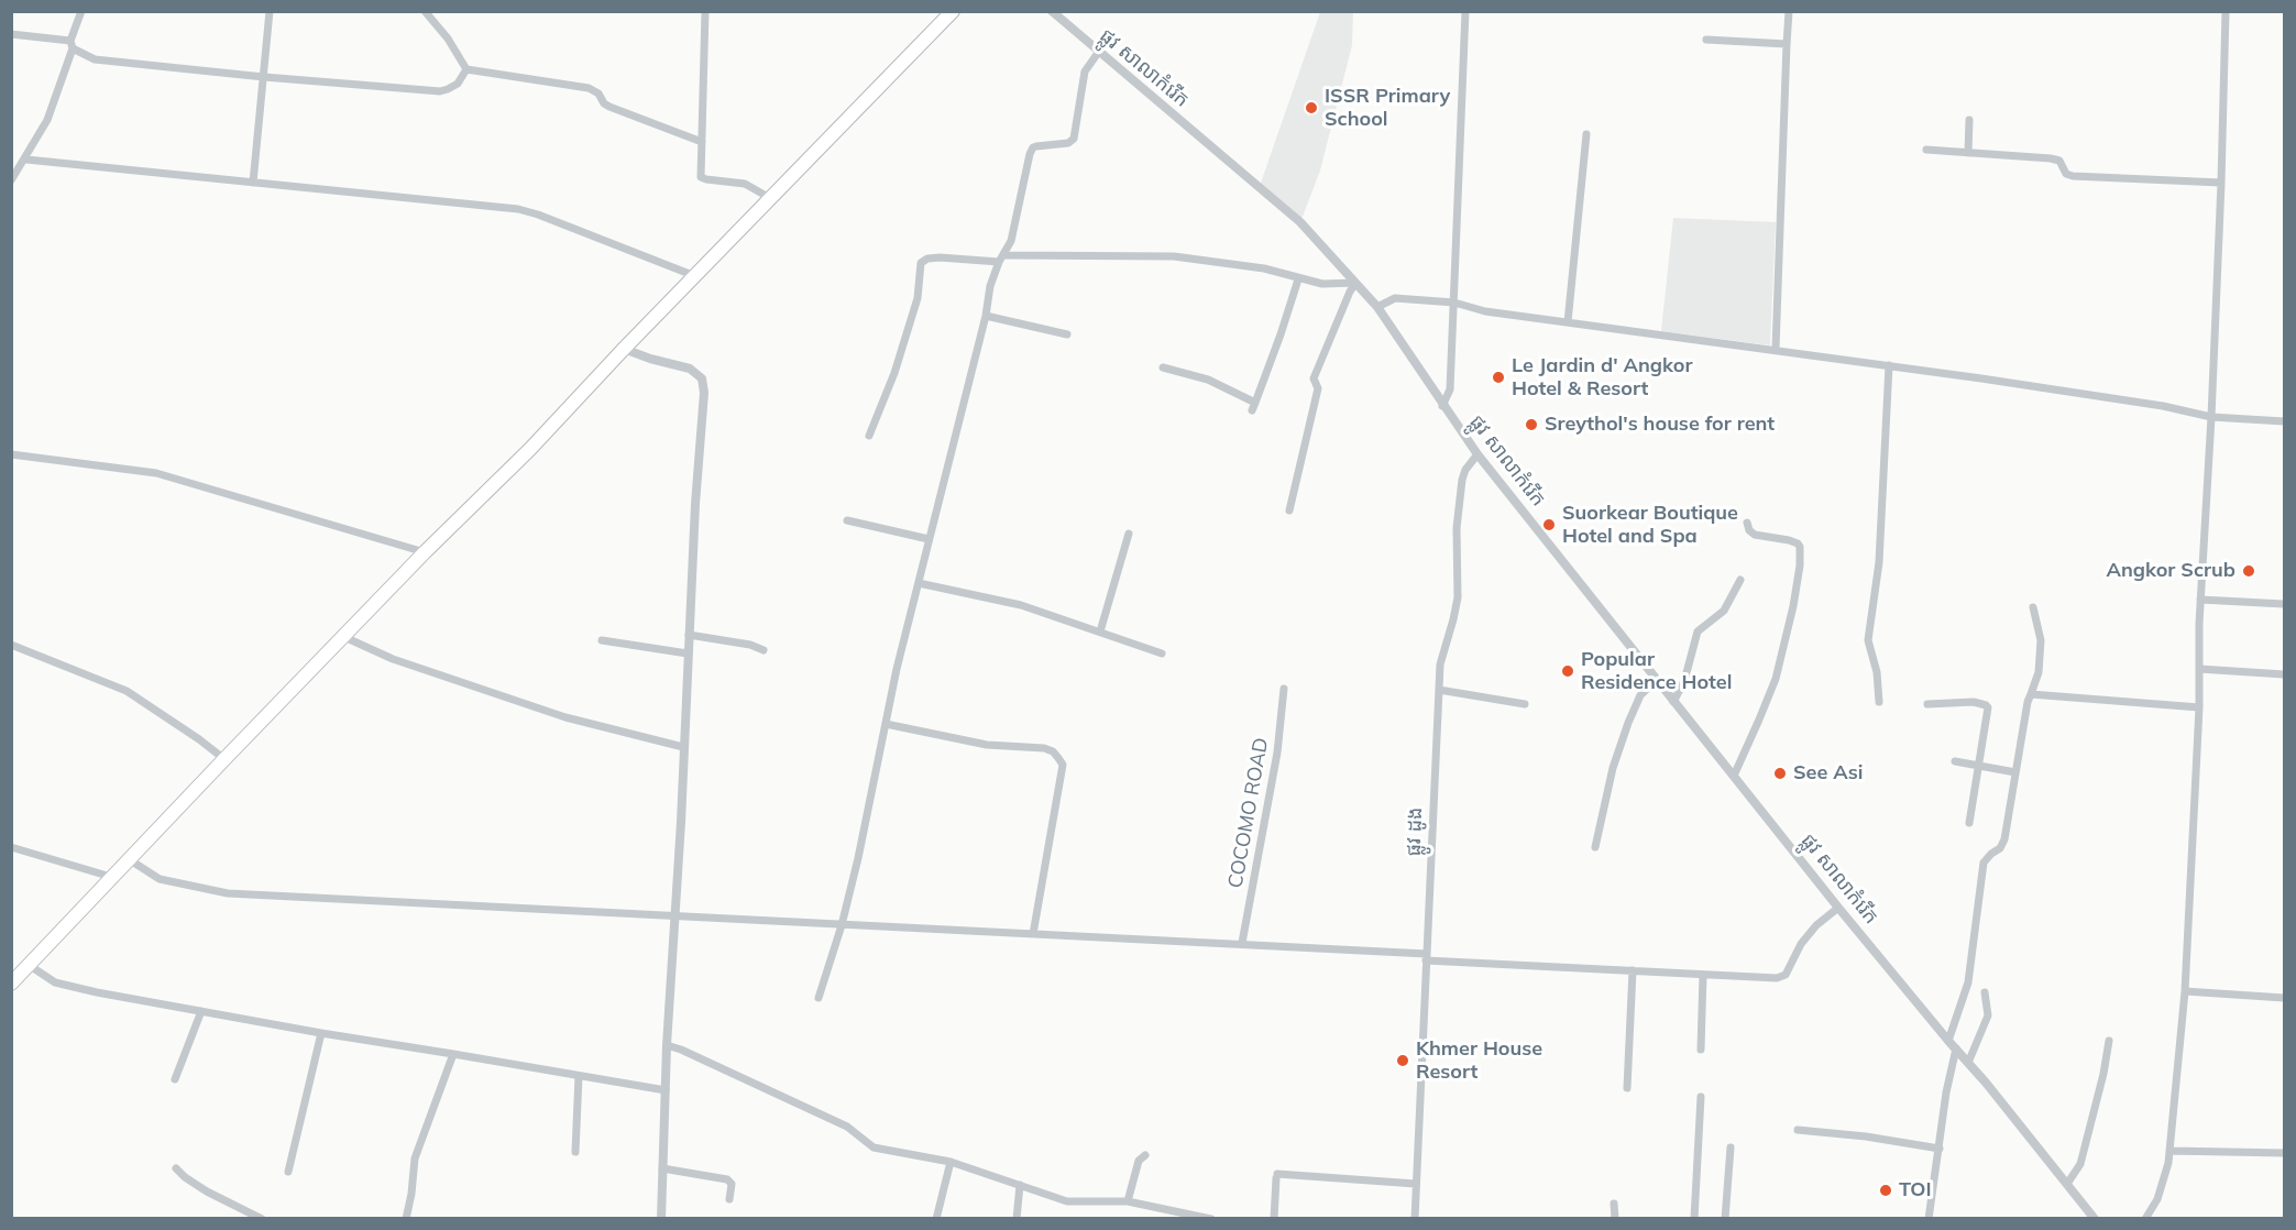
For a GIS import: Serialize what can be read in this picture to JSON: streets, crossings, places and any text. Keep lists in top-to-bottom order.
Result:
{
  "streets": {
    "street": ["ផ្លូវ សាលាកំរើក", "COCOMO ROAD", "ផ្លូវ ដូង"]
  },
  "crossings": [
    ["ផ្លូវ សាលាកំរើក", "ផ្លូវ ដូង"]
  ],
  "places": [
    "ISSR Primary School",
    "Le Jardin d' Angkor Hotel & Resort",
    "Sreythol's house for rent",
    "Suorkear Boutique Hotel and Spa",
    "Angkor Scrub",
    "Popular Residence Hotel",
    "See Asi",
    "Khmer House Resort",
    "TOI"
  ]
}
